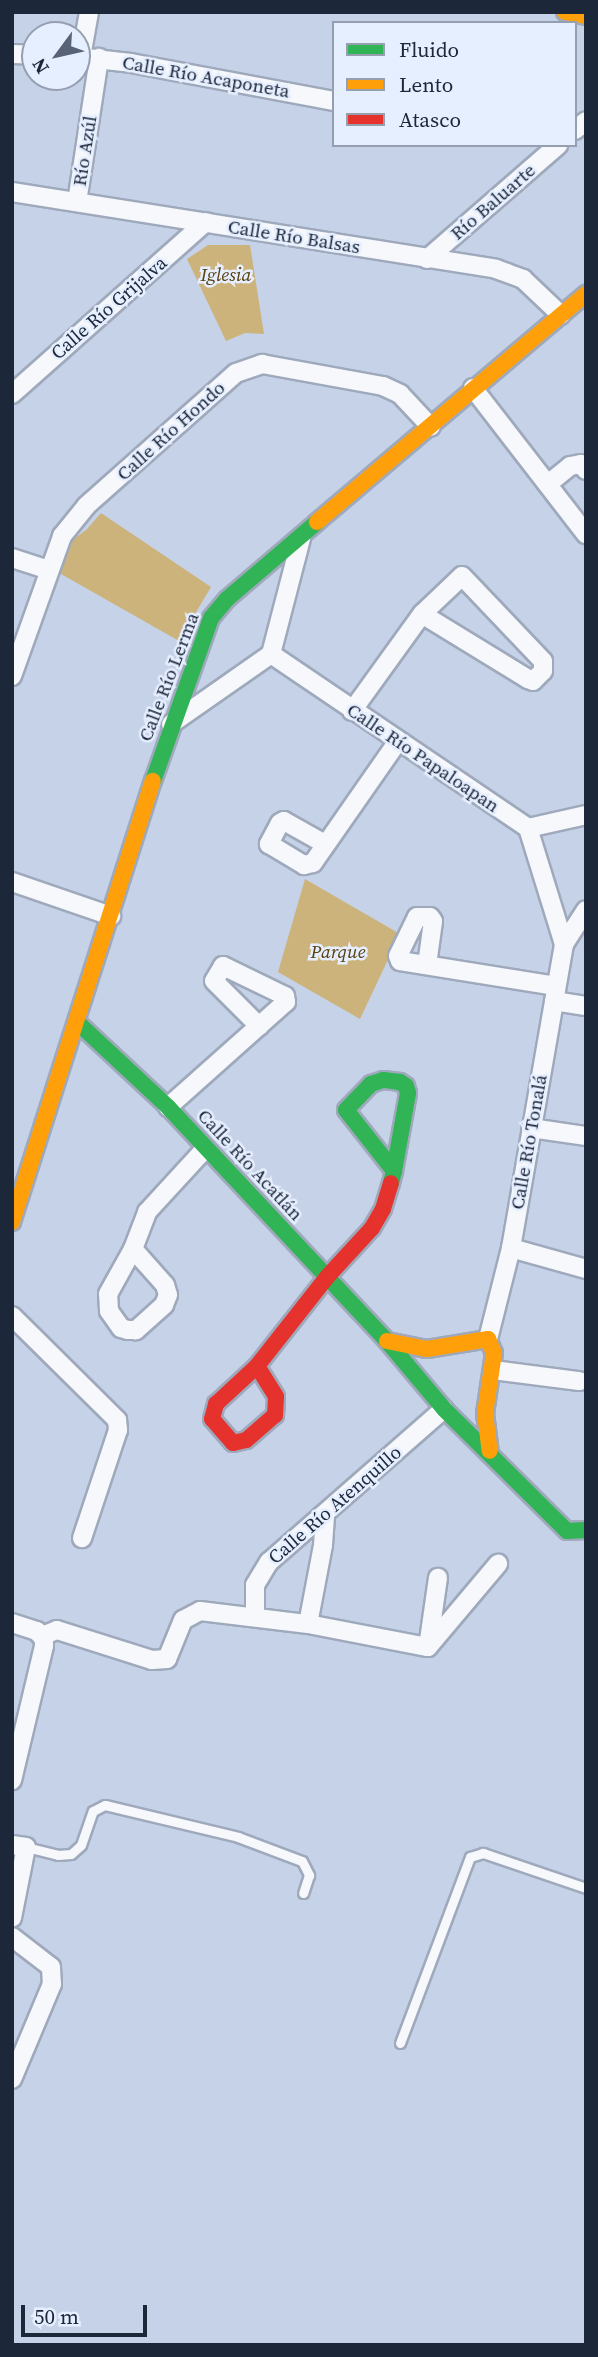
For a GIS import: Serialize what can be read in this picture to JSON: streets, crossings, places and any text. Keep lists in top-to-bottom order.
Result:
{
  "streets": {
    "street": [
      "Calle Río Acaponeta",
      "Río Azúl",
      "Río Baluarte",
      "Calle Río Balsas",
      "Calle Río Grijalva",
      "Calle Río Hondo",
      "Calle Río Lerma",
      "Calle Río Papaloapan",
      "Calle Río Tonalá",
      "Calle Río Acatlán",
      "Calle Río Atenquillo"
    ]
  },
  "crossings": [
    ["Calle Río Acaponeta", "Río Azúl"],
    ["Río Azúl", "Calle Río Balsas"],
    ["Río Baluarte", "Calle Río Balsas"],
    ["Calle Río Balsas", "Calle Río Grijalva"],
    ["Calle Río Balsas", "Calle Río Lerma"],
    ["Calle Río Hondo", "Calle Río Lerma"],
    ["Calle Río Lerma", "Calle Río Acatlán"],
    ["Calle Río Papaloapan", "Calle Río Tonalá"],
    ["Calle Río Acatlán", "Calle Río Atenquillo"]
  ],
  "parks": ["Iglesia", "Parque"],
  "legend": ["Fluido", "Lento", "Atasco"],
  "scale_bar": "50 m",
  "north": "bottom left"
}
